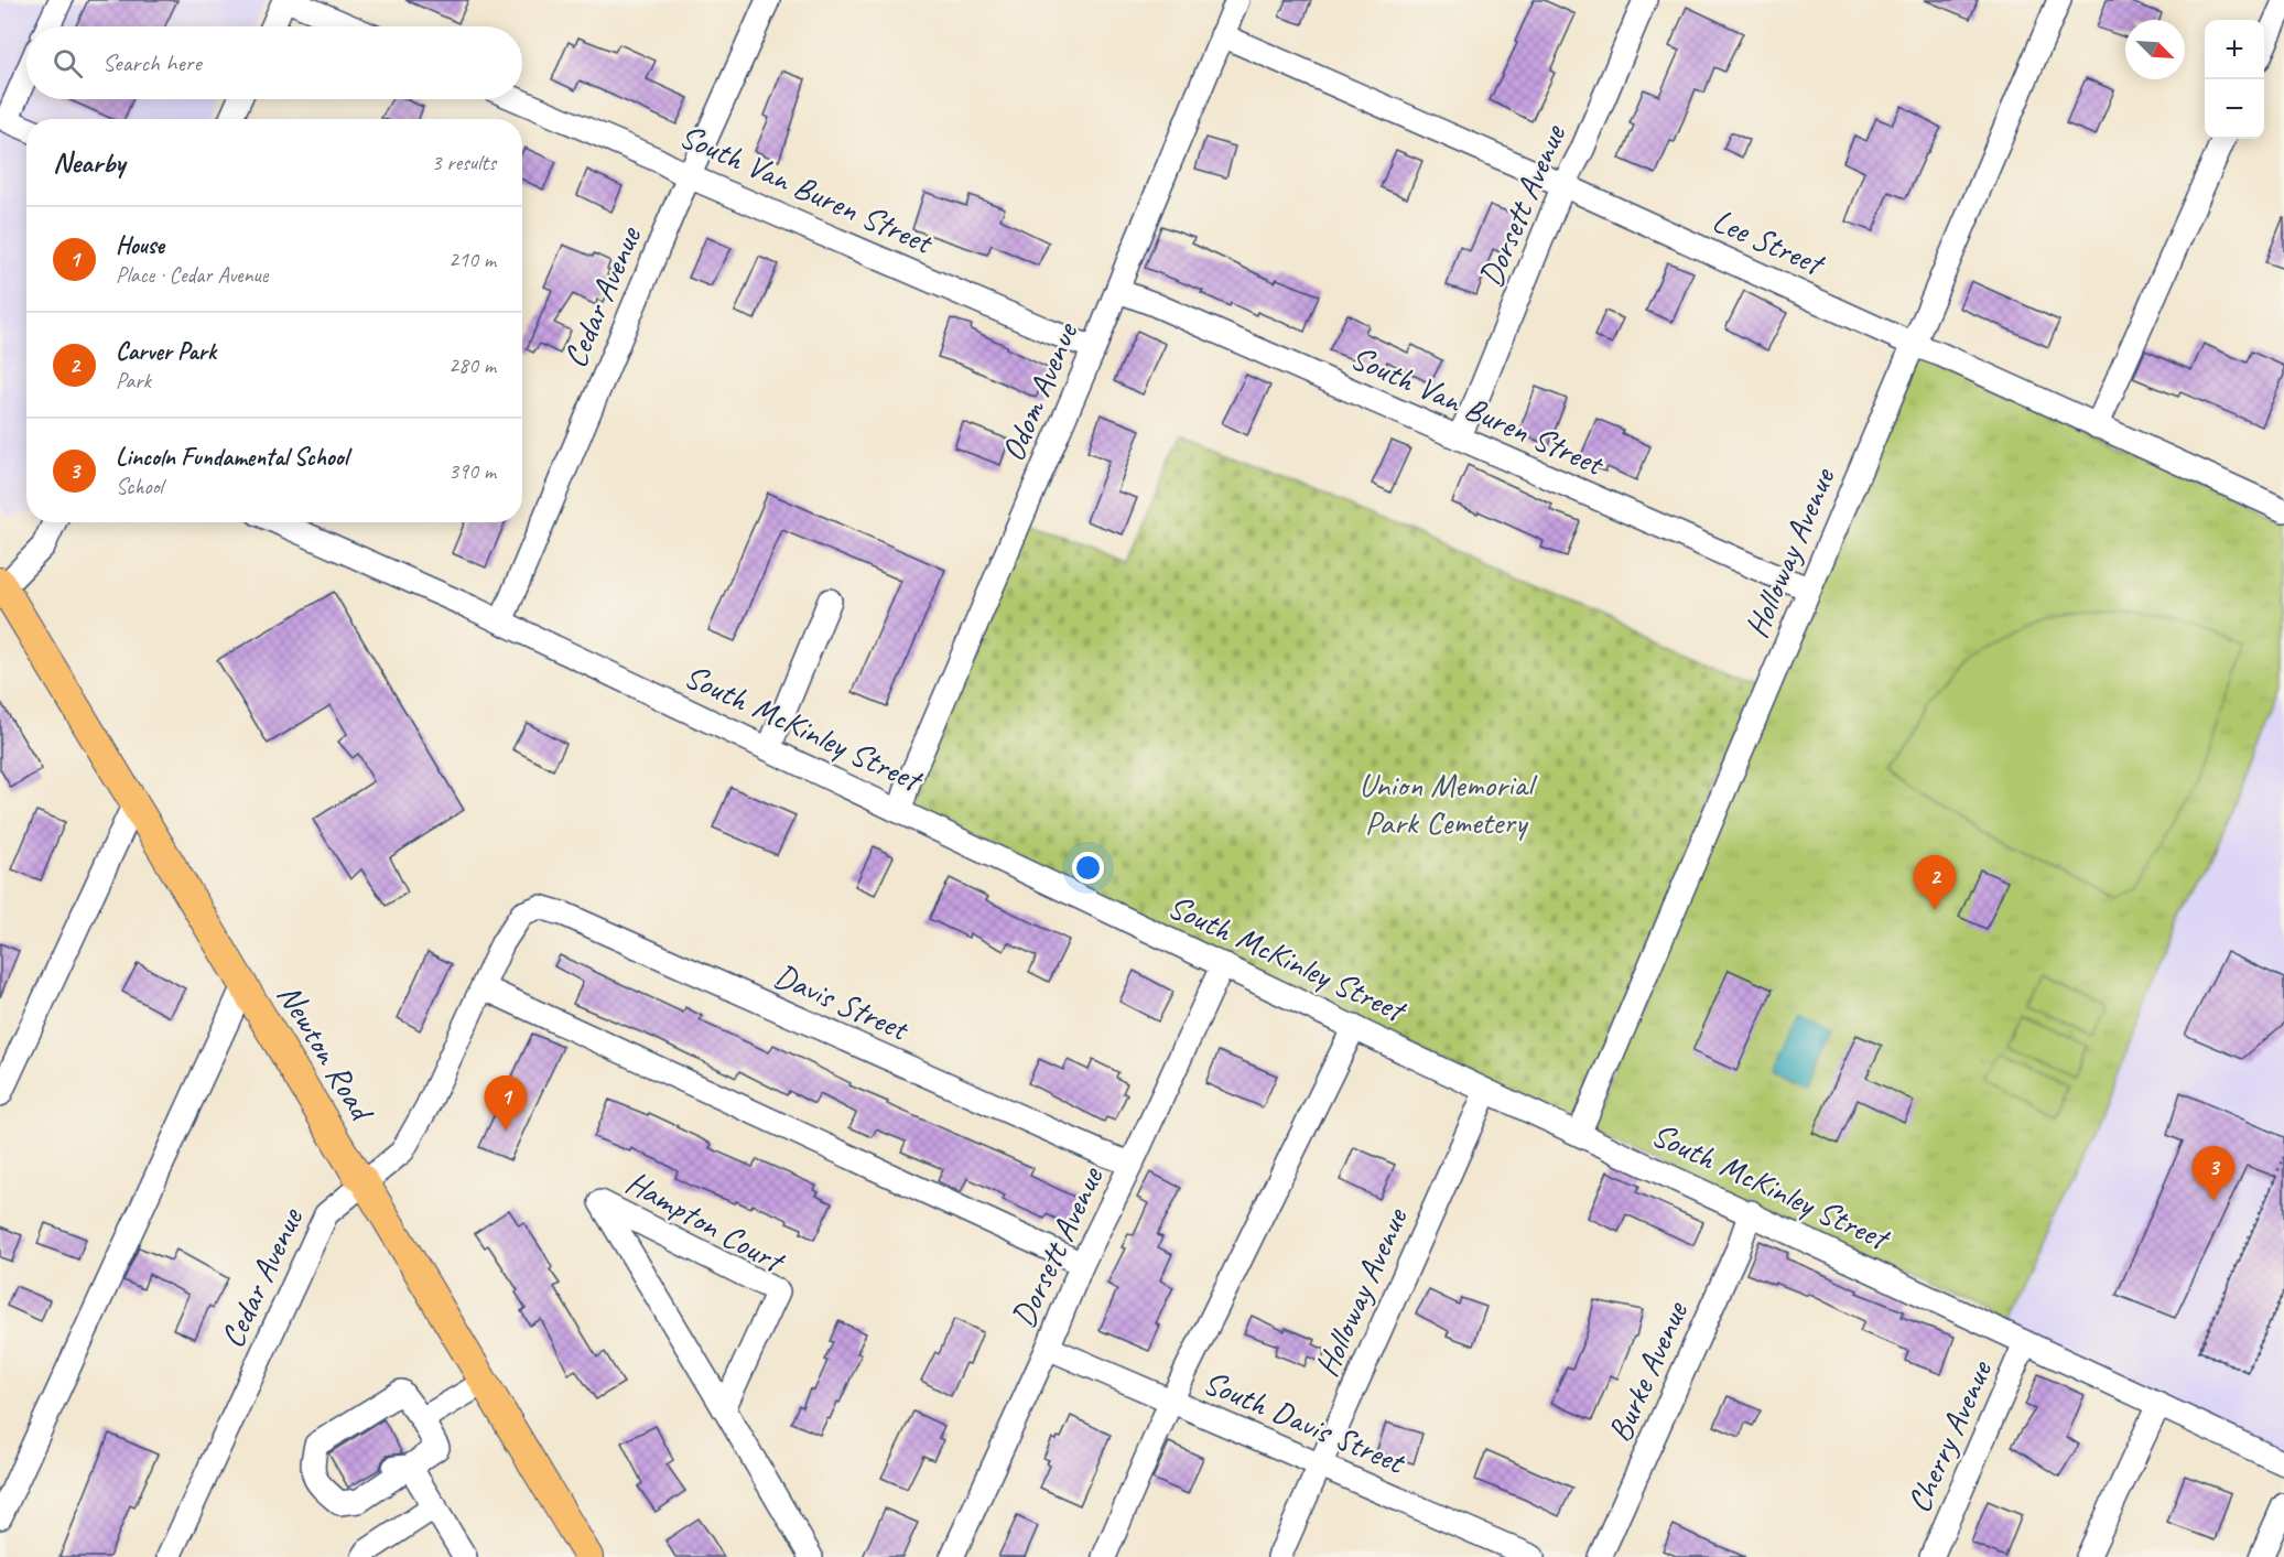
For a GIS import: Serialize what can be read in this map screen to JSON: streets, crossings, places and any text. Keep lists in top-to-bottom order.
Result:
{
  "streets": {
    "main road": ["Newton Road"],
    "street": [
      "South Van Buren Street",
      "Dorsett Avenue",
      "Lee Street",
      "Cedar Avenue",
      "Odom Avenue",
      "Holloway Avenue",
      "South McKinley Street",
      "Davis Street",
      "Hampton Court",
      "Burke Avenue",
      "South Davis Street",
      "Cherry Avenue"
    ]
  },
  "crossings": [
    ["South Van Buren Street", "Dorsett Avenue"],
    ["South Van Buren Street", "Cedar Avenue"],
    ["South Van Buren Street", "Odom Avenue"],
    ["South Van Buren Street", "Holloway Avenue"],
    ["Dorsett Avenue", "Lee Street"],
    ["Dorsett Avenue", "South McKinley Street"],
    ["Dorsett Avenue", "Davis Street"],
    ["Dorsett Avenue", "South Davis Street"],
    ["Lee Street", "Odom Avenue"],
    ["Lee Street", "Holloway Avenue"],
    ["Cedar Avenue", "South McKinley Street"],
    ["Cedar Avenue", "Davis Street"],
    ["Cedar Avenue", "Newton Road"],
    ["Odom Avenue", "South McKinley Street"],
    ["Holloway Avenue", "South McKinley Street"],
    ["Holloway Avenue", "South Davis Street"],
    ["South McKinley Street", "Burke Avenue"],
    ["South McKinley Street", "Cherry Avenue"]
  ],
  "parks": ["Union Memorial Park Cemetery"],
  "north": "bottom right",
  "page": {
    "map_buttons": ["+", "−"],
    "search": "Search here",
    "heading": ["Nearby", "3 results"],
    "list": [
      {
        "mark": "1",
        "name": "House",
        "note": "Place · Cedar Avenue",
        "value": "210 m"
      },
      {
        "mark": "2",
        "name": "Carver Park",
        "note": "Park",
        "value": "280 m"
      },
      {
        "mark": "3",
        "name": "Lincoln Fundamental School",
        "note": "School",
        "value": "390 m"
      }
    ],
    "pins": ["2", "1", "3"]
  }
}
